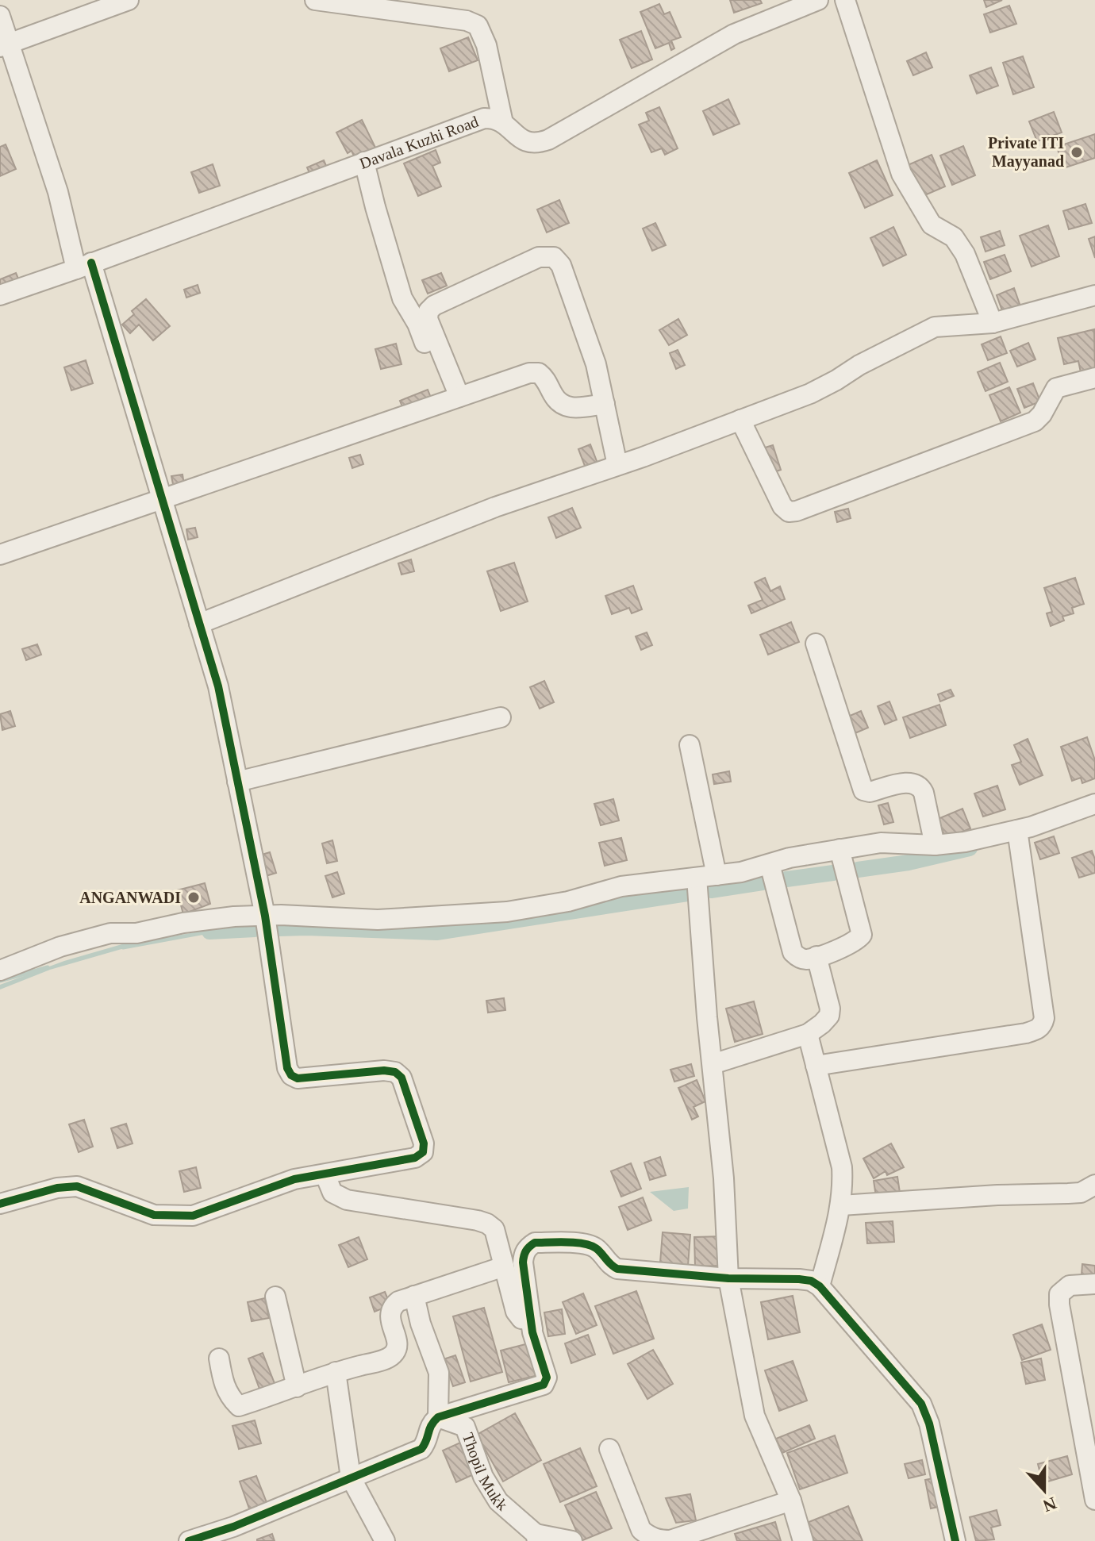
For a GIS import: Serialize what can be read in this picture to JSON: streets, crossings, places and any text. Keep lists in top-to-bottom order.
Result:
{
  "streets": {
    "street": ["Davala Kuzhi Road", "Thopil Mukk"]
  },
  "places": ["Private ITI Mayyanad", "ANGANWADI"],
  "north": "bottom"
}
